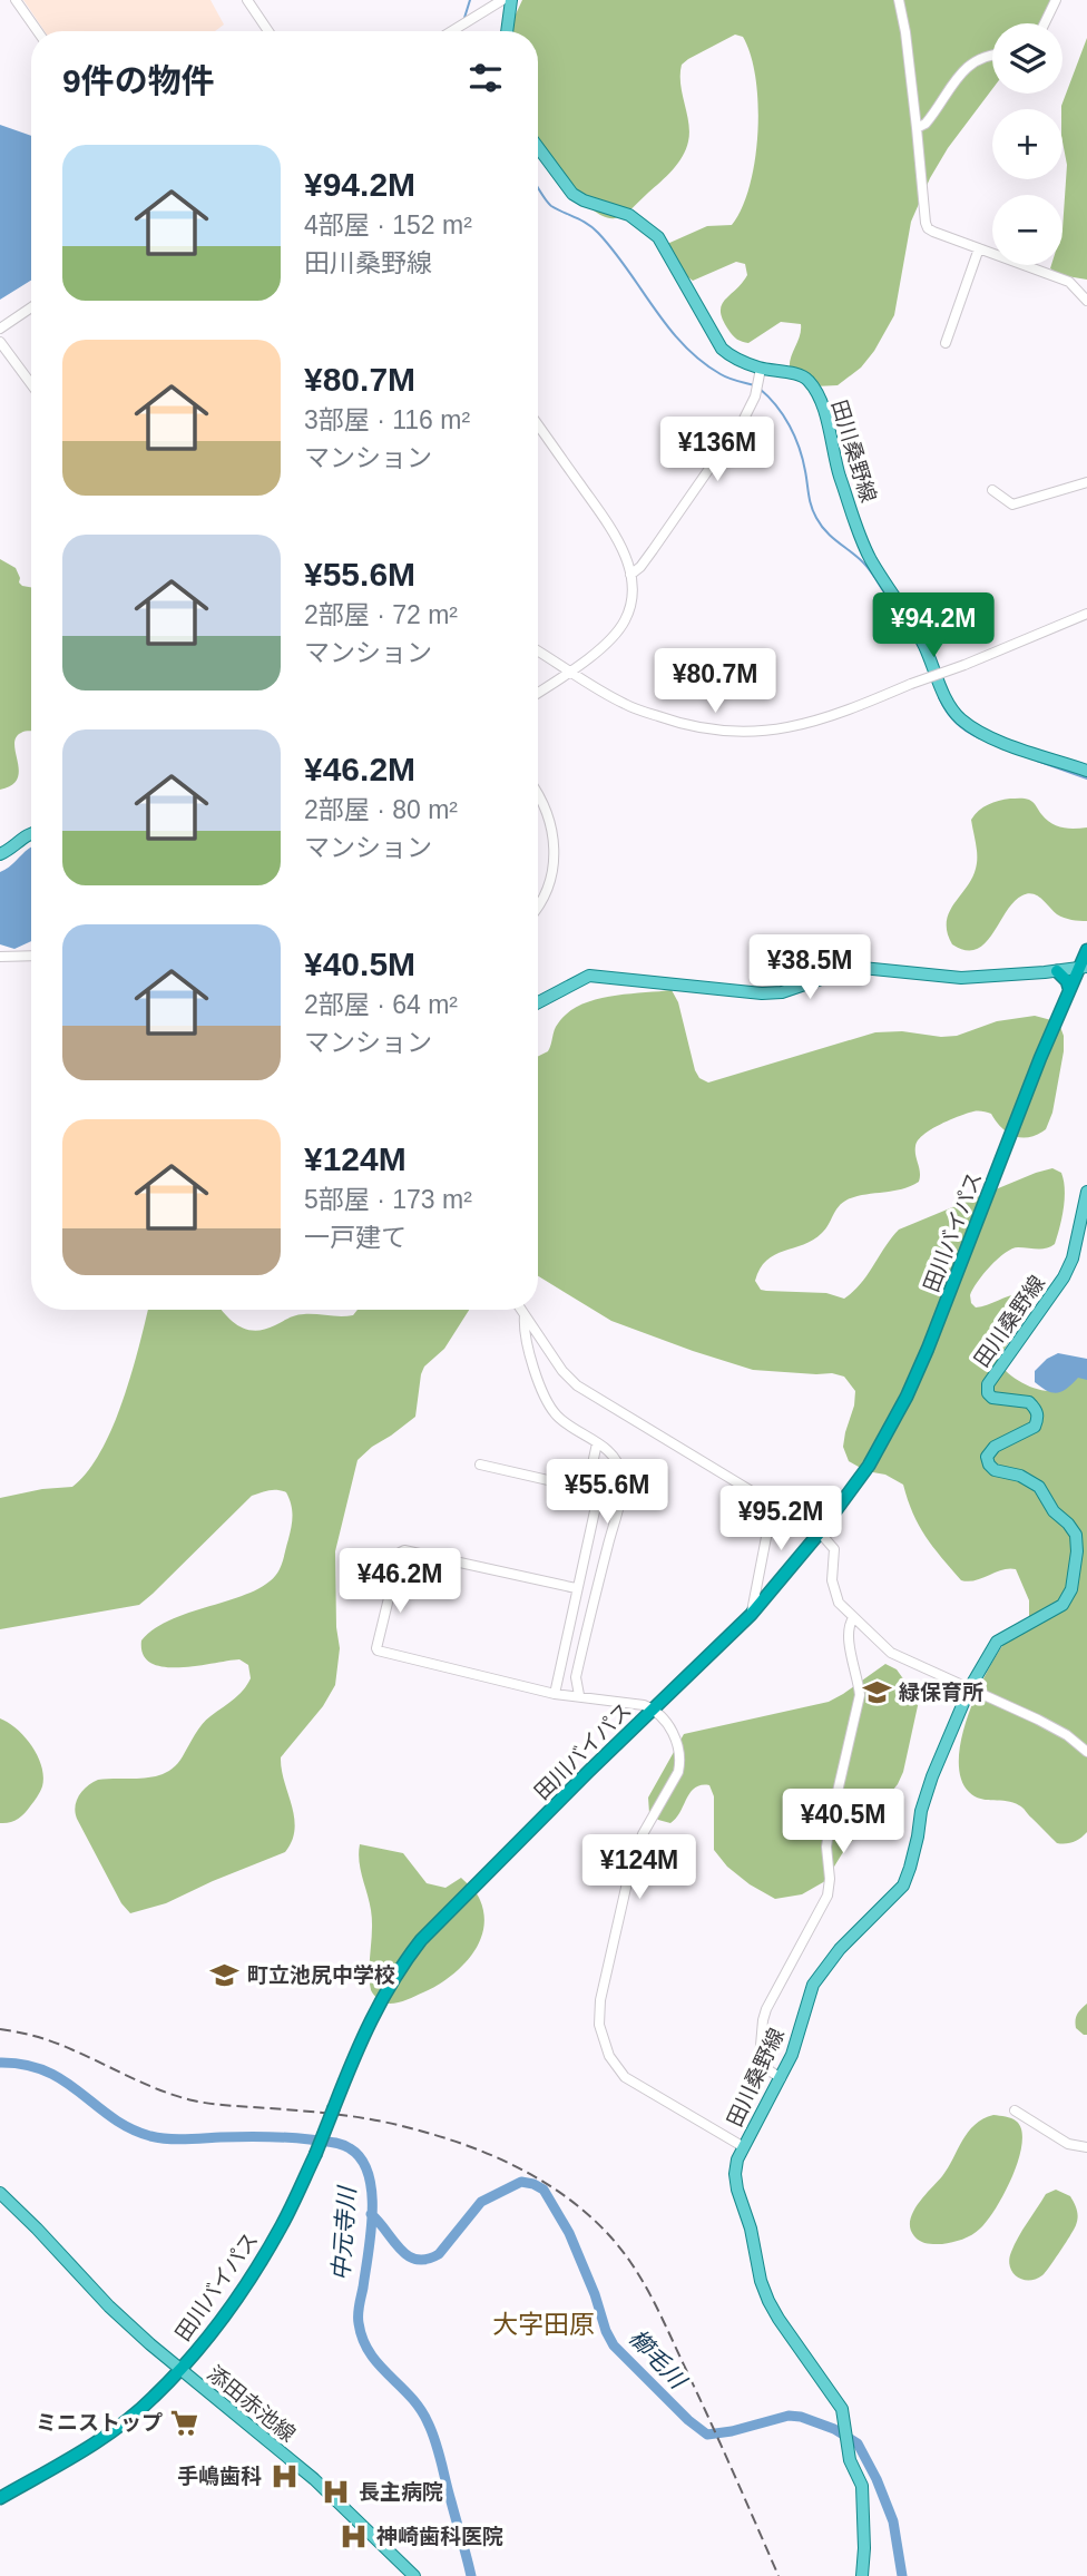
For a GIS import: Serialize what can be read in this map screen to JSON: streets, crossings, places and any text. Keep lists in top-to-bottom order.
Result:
{
  "streets": {
    "highway": ["田川バイパス"],
    "main road": ["田川桑野線", "添田赤池線"]
  },
  "crossings": [
    ["田川バイパス", "添田赤池線"]
  ],
  "districts": ["大字田原"],
  "water": ["中元寺川", "櫛毛川"],
  "places": {
    "school or university": ["緑保育所", "町立池尻中学校"],
    "supermarket": ["ミニストップ"],
    "hospital": ["手嶋歯科", "長主病院", "神崎歯科医院"]
  },
  "page": {
    "map_buttons": ["+", "−"],
    "heading": "9件の物件",
    "list": [
      {
        "name": "¥94.2M",
        "note": "4部屋 · 152 m² · 田川桑野線"
      },
      {
        "name": "¥80.7M",
        "note": "3部屋 · 116 m² · マンション"
      },
      {
        "name": "¥55.6M",
        "note": "2部屋 · 72 m² · マンション"
      },
      {
        "name": "¥46.2M",
        "note": "2部屋 · 80 m² · マンション"
      },
      {
        "name": "¥40.5M",
        "note": "2部屋 · 64 m² · マンション"
      },
      {
        "name": "¥124M",
        "note": "5部屋 · 173 m² · 一戸建て"
      }
    ],
    "price": [
      "¥136M",
      "¥94.2M",
      "¥80.7M",
      "¥38.5M",
      "¥55.6M",
      "¥95.2M",
      "¥46.2M",
      "¥40.5M",
      "¥124M"
    ]
  }
}
